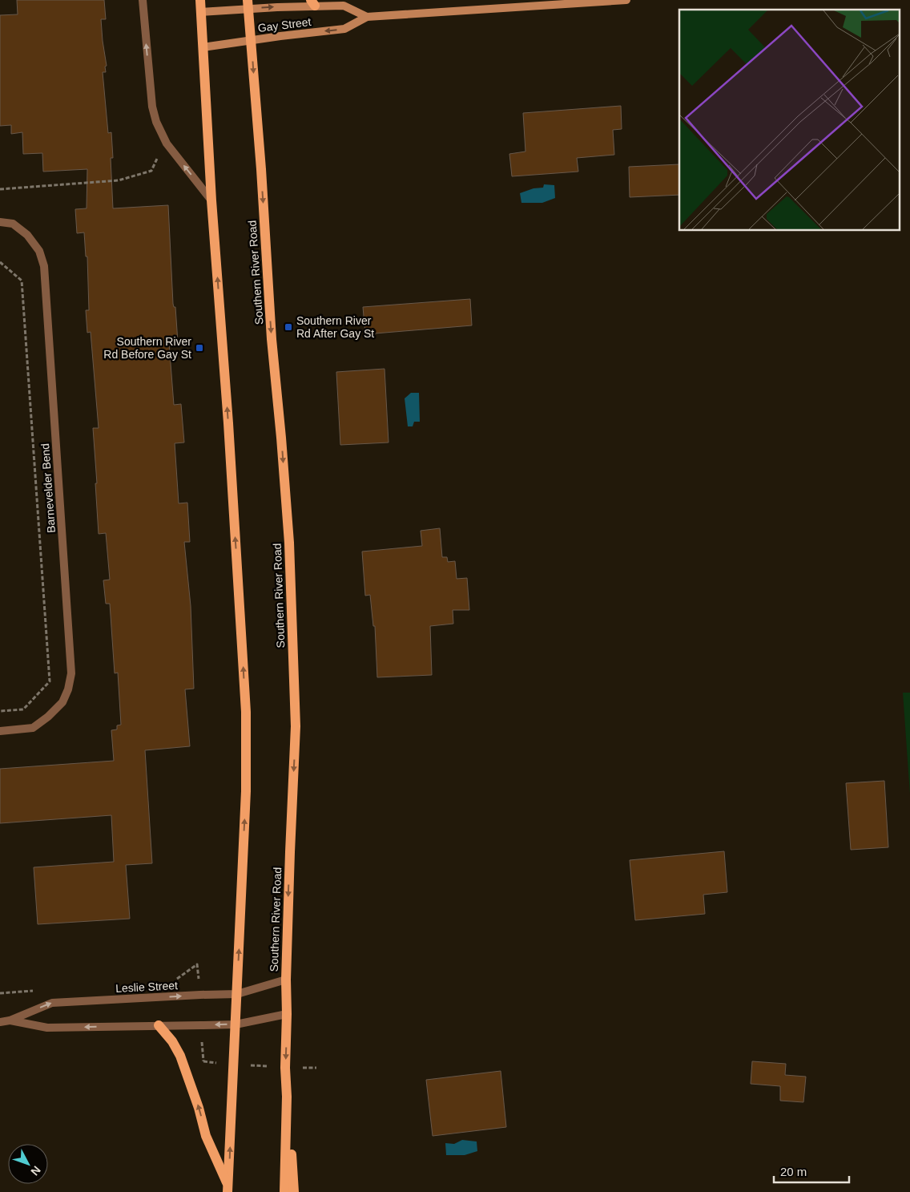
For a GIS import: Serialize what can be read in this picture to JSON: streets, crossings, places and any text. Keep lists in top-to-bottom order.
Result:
{
  "streets": {
    "main road": ["Gay Street", "Southern River Road"],
    "street": ["Barnevelder Bend", "Leslie Street"]
  },
  "crossings": [
    ["Gay Street", "Southern River Road"],
    ["Southern River Road", "Leslie Street"]
  ],
  "places": {
    "transit": ["Southern River Rd After Gay St", "Southern River Rd Before Gay St"]
  },
  "scale_bar": "20 m",
  "north": "bottom right"
}
